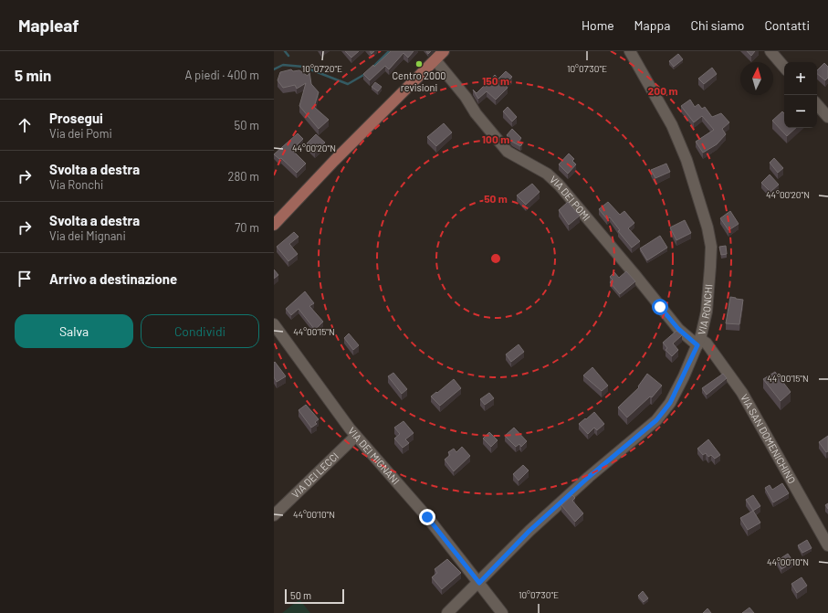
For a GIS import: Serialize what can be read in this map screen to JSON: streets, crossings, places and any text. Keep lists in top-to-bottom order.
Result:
{
  "streets": {
    "street": [
      "VIA DEI POMI",
      "VIA RONCHI",
      "VIA SAN DOMENICHINO",
      "VIA DEI MIGNANI",
      "VIA DEI LECCI"
    ]
  },
  "crossings": [
    ["VIA DEI POMI", "VIA RONCHI"],
    ["VIA DEI POMI", "VIA SAN DOMENICHINO"],
    ["VIA RONCHI", "VIA SAN DOMENICHINO"],
    ["VIA RONCHI", "VIA DEI MIGNANI"],
    ["VIA DEI MIGNANI", "VIA DEI LECCI"]
  ],
  "places": ["Centro 2000 revisioni"],
  "scale_bar": "50 m",
  "north": "top",
  "page": {
    "header": "Mapleaf",
    "nav": [
      "Home",
      "Mappa",
      "Chi siamo",
      "Contatti"
    ],
    "heading": ["5 min", "A piedi · 400 m"],
    "map_buttons": ["+", "−"],
    "list": [
      ["Prosegui", "Via dei Pomi", "50 m"],
      ["Svolta a destra", "Via Ronchi", "280 m"],
      ["Svolta a destra", "Via dei Mignani", "70 m"],
      "Arrivo a destinazione"
    ],
    "buttons": ["Salva", "Condividi"],
    "scale": "50 m"
  },
  "coordinates": [
    "10°07'20\"E",
    "10°07'30\"E",
    "44°00'20\"N",
    "44°00'15\"N",
    "44°00'10\"N"
  ],
  "rings": [
    "150 m",
    "200 m",
    "100 m",
    "50 m"
  ]
}
